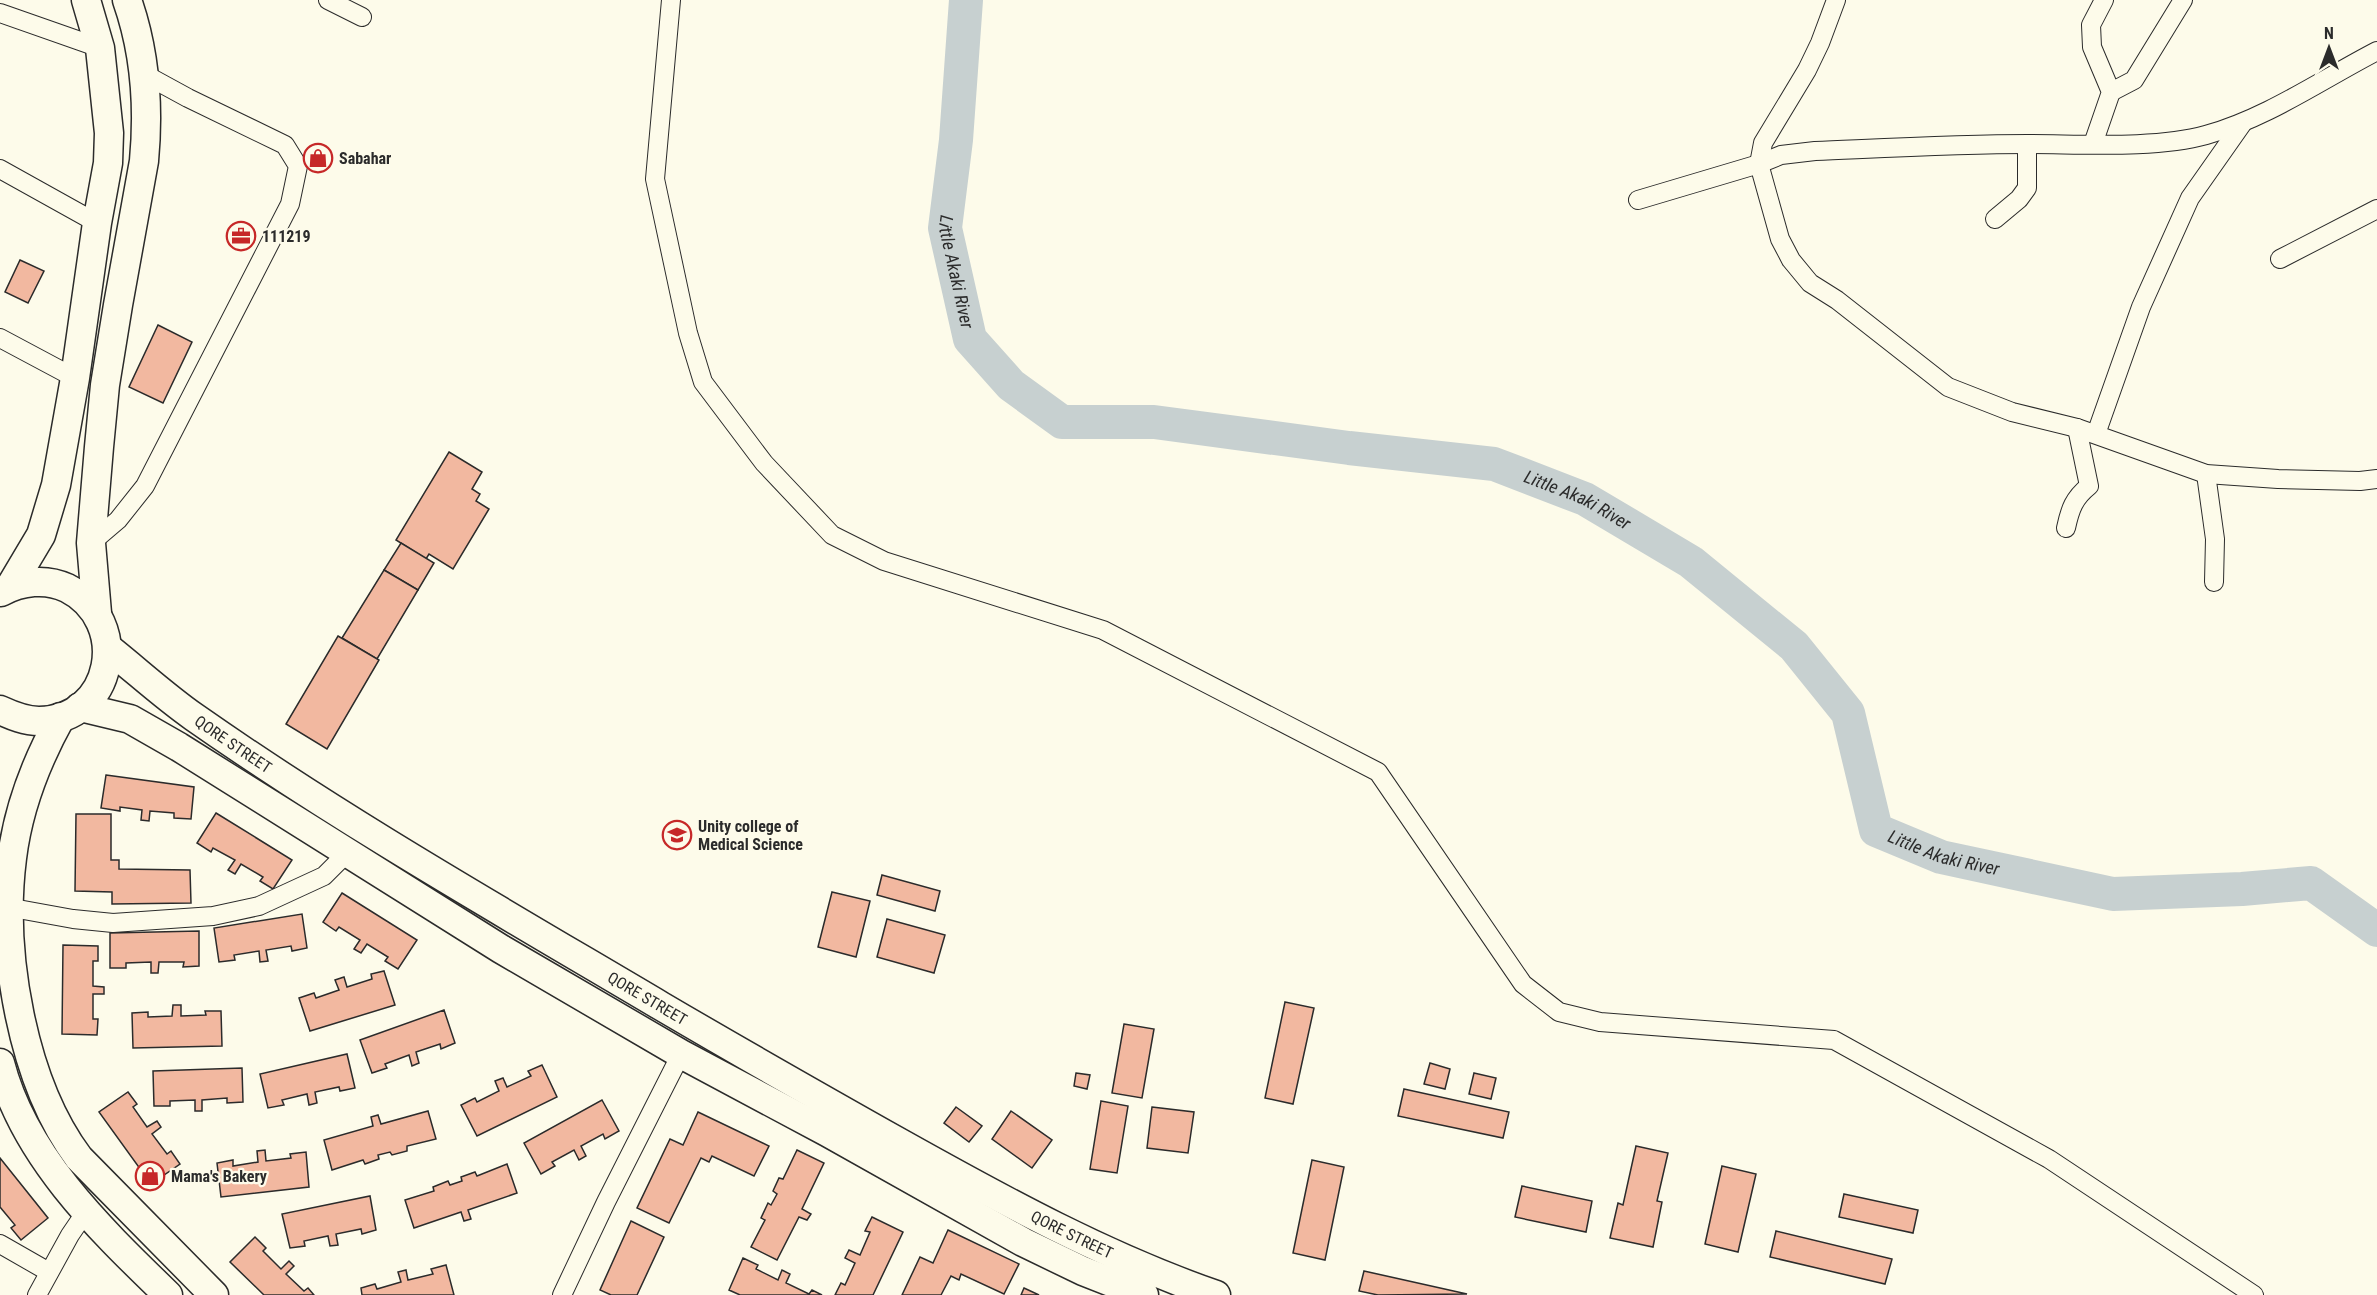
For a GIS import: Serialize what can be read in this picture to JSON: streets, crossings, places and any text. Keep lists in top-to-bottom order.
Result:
{
  "streets": {
    "main road": ["QORE STREET"]
  },
  "water": ["Little Akaki River"],
  "places": {
    "shop": ["Sabahar", "Mama's Bakery"],
    "office": ["111219"],
    "school or university": ["Unity college of Medical Science"]
  },
  "north": "top"
}
